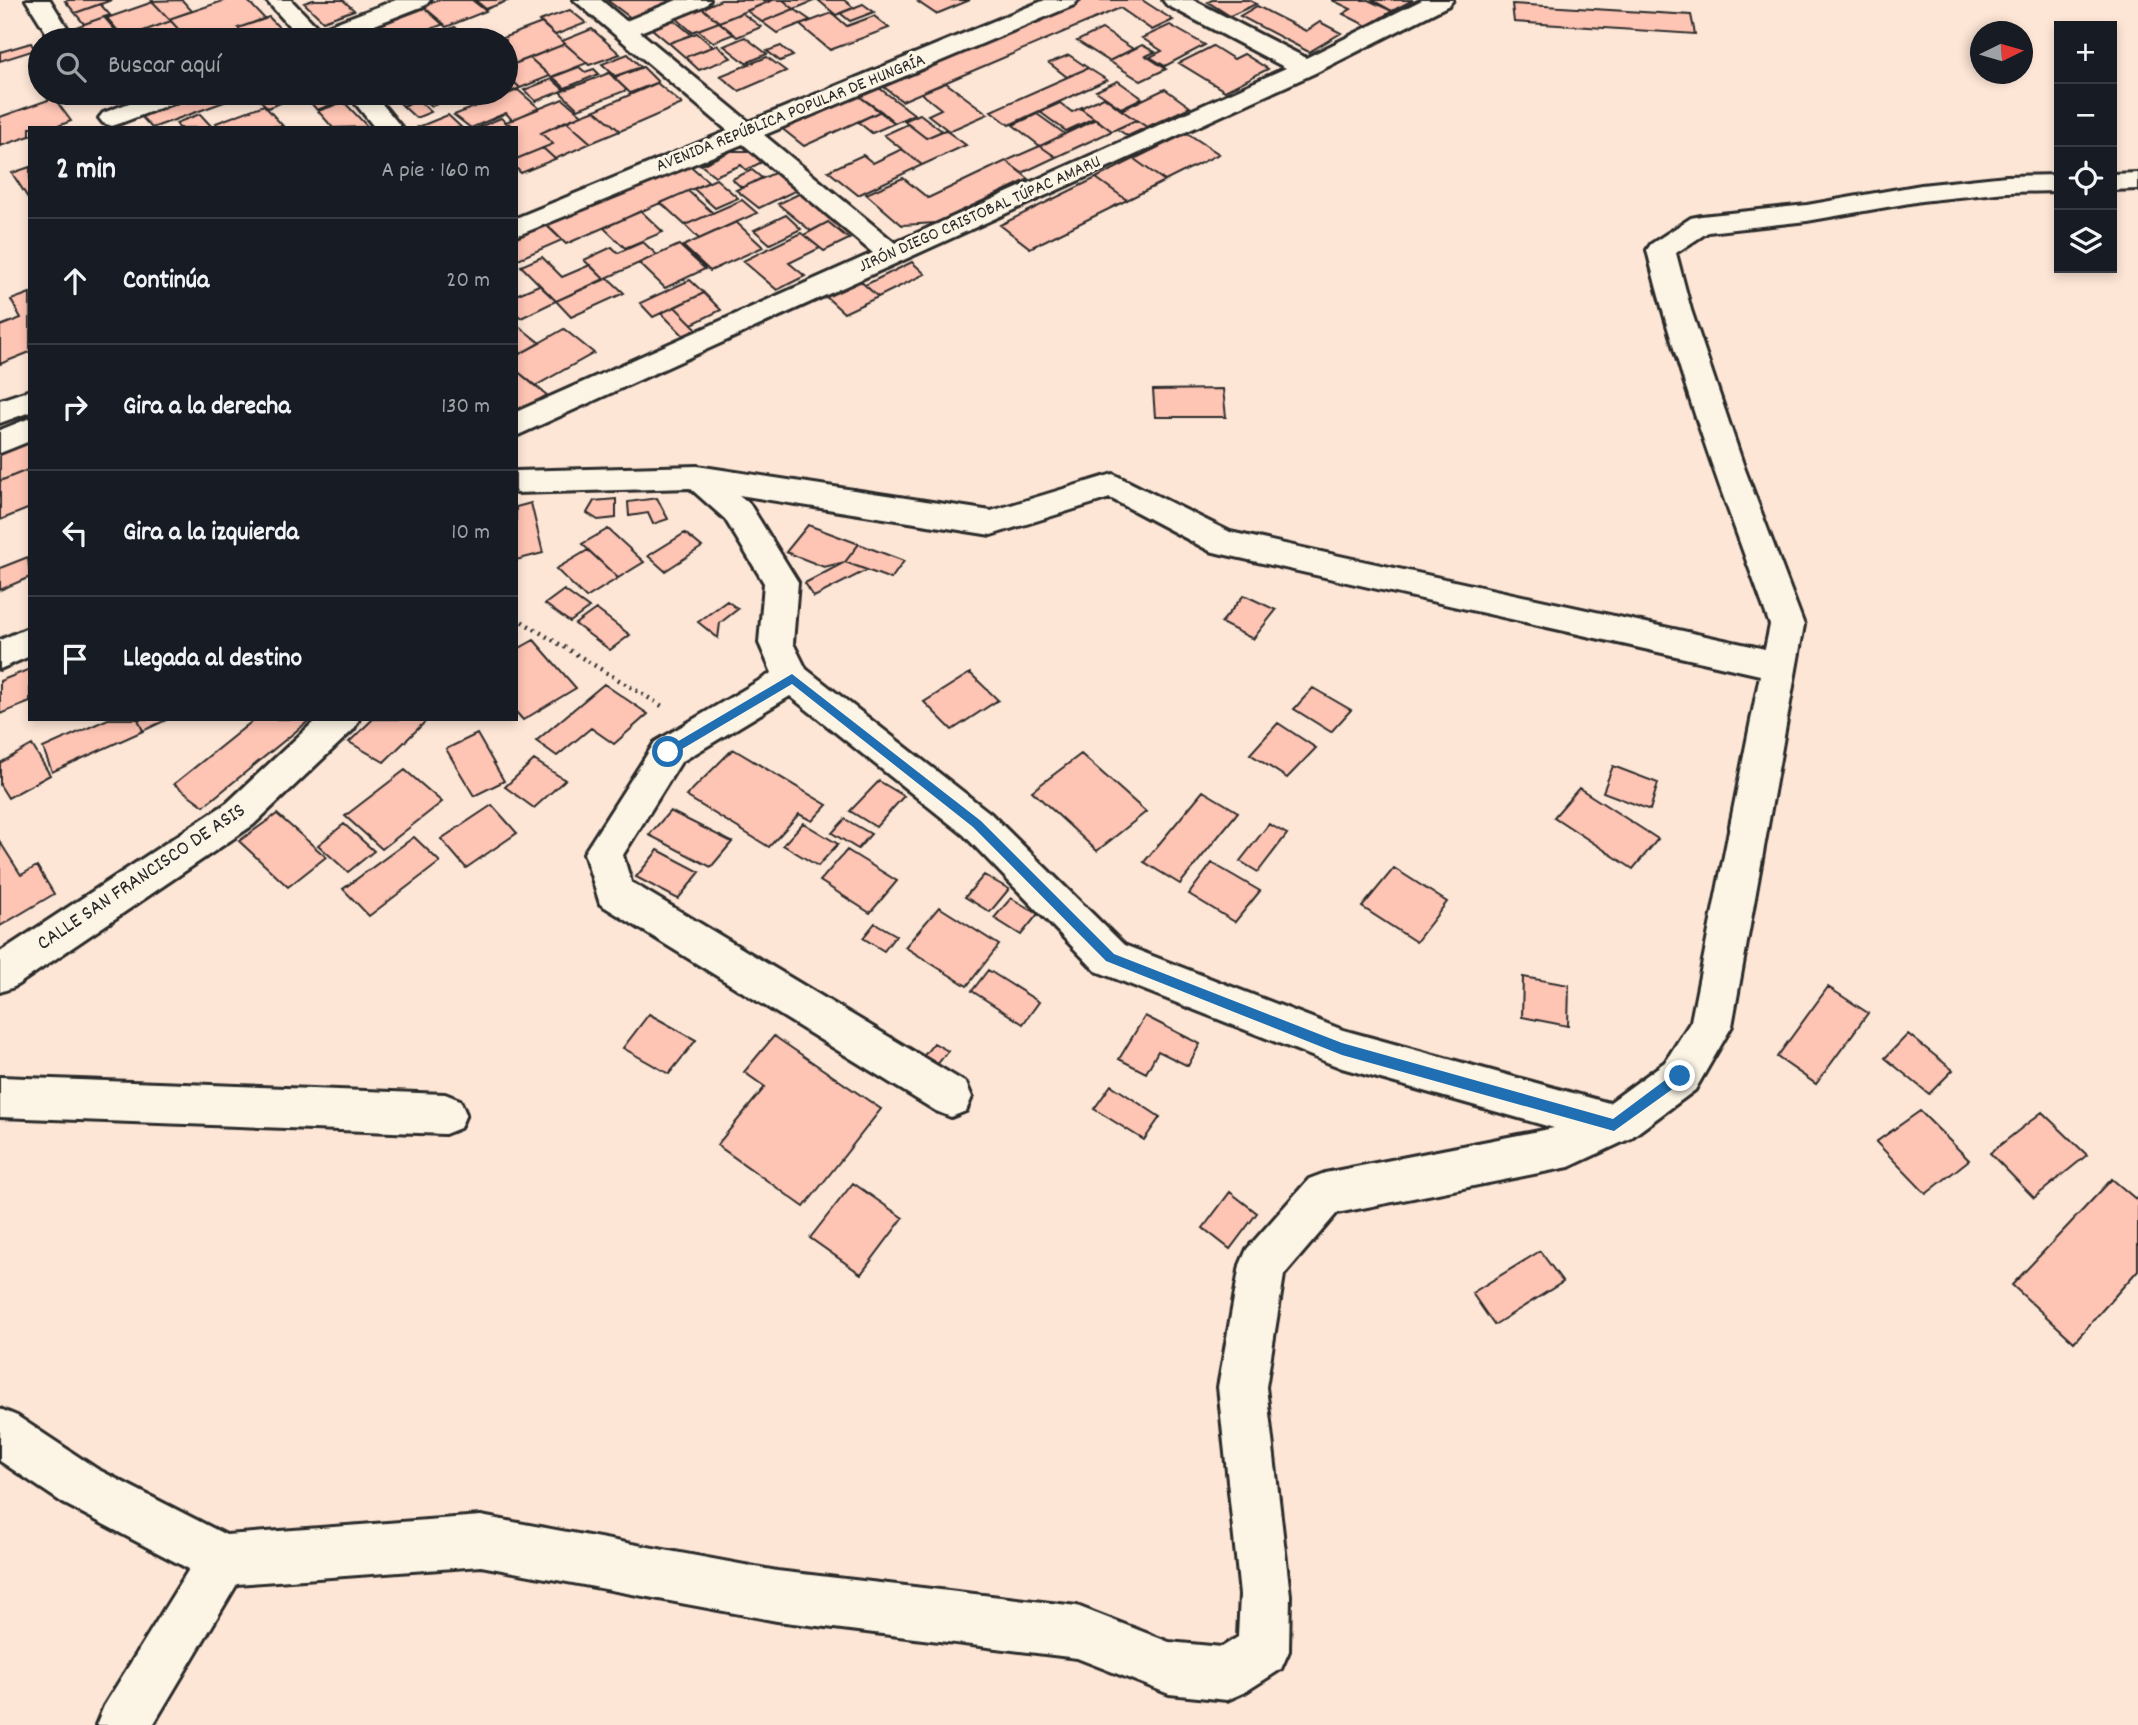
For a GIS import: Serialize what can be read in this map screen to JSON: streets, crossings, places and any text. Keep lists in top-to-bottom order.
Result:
{
  "streets": {
    "street": ["AVENIDA REPÚBLICA POPULAR DE HUNGRÍA", "JIRÓN DIEGO CRISTOBAL TÚPAC AMARU", "CALLE SAN FRANCISCO DE ASIS"]
  },
  "north": "right",
  "page": {
    "map_buttons": ["+", "−"],
    "search": "Buscar aquí",
    "heading": ["2 min", "A pie · 160 m"],
    "list": [
      ["Continúa", "20 m"],
      ["Gira a la derecha", "130 m"],
      ["Gira a la izquierda", "10 m"],
      "Llegada al destino"
    ]
  }
}
